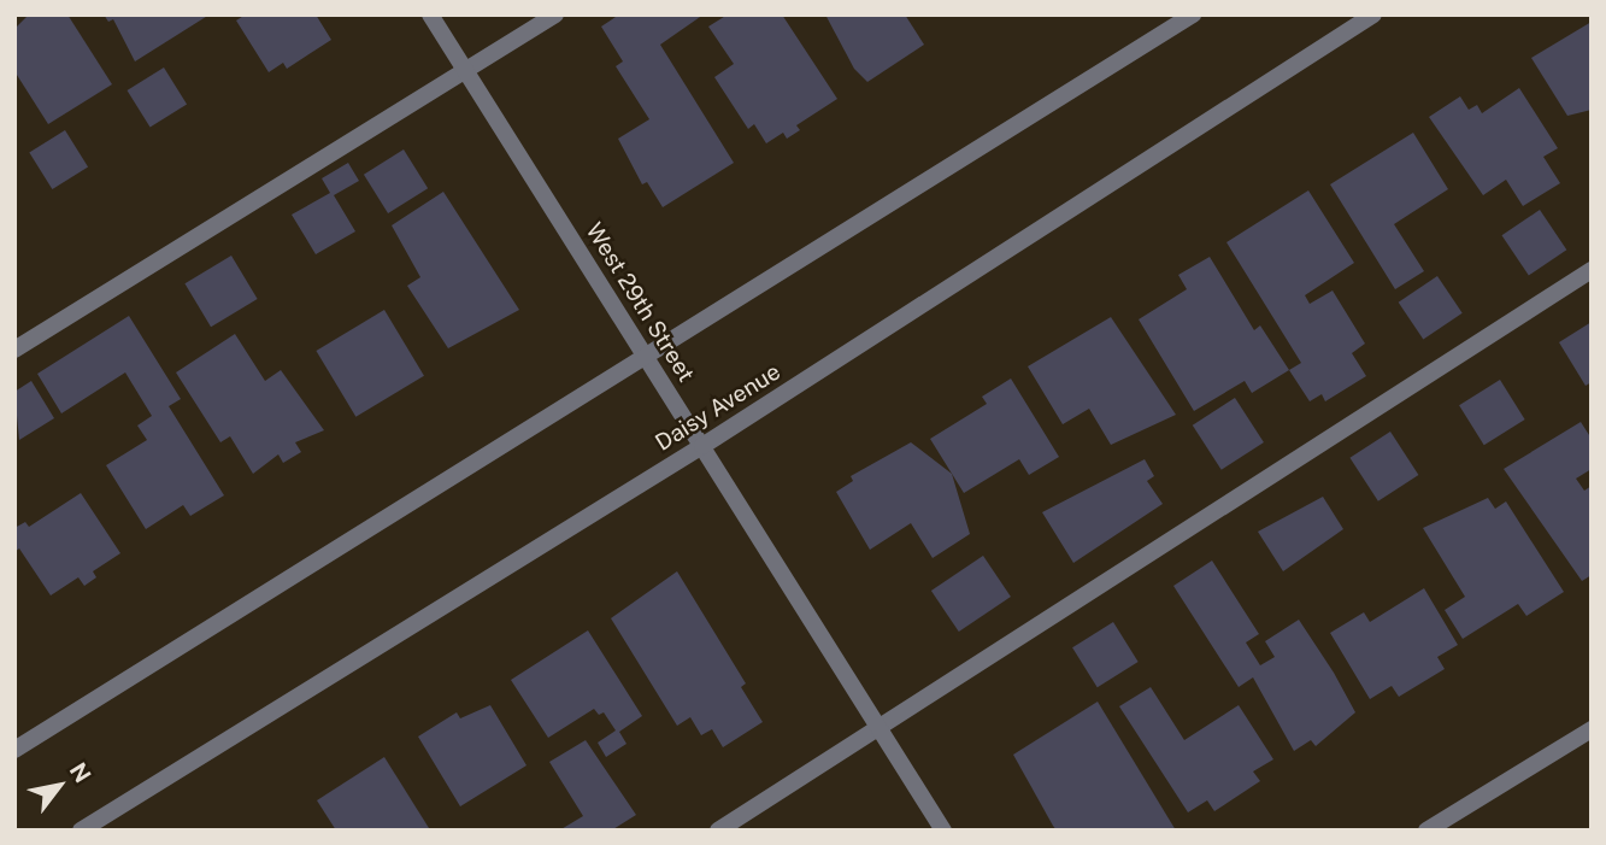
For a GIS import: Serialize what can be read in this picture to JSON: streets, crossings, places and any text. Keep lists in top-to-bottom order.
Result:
{
  "streets": {
    "street": ["West 29th Street", "Daisy Avenue"]
  },
  "crossings": [
    ["West 29th Street", "Daisy Avenue"]
  ],
  "north": "top right"
}
